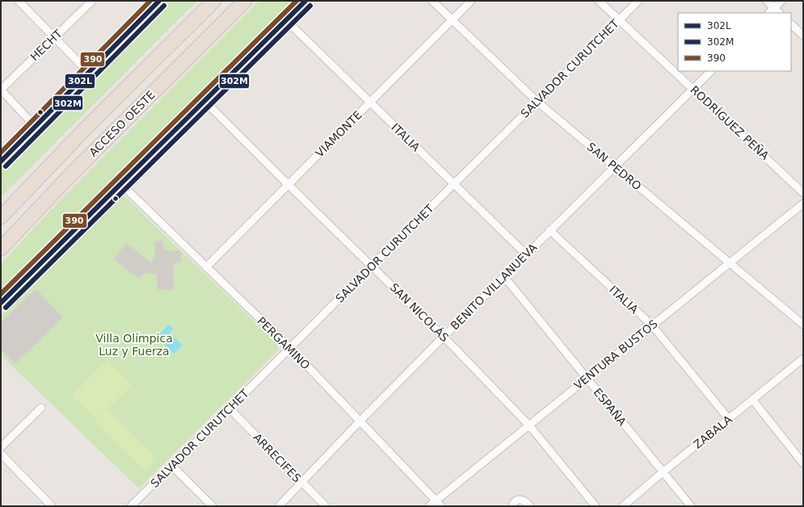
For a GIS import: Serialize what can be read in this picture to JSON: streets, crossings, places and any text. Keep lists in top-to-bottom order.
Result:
{
  "streets": {
    "highway": ["ACCESO OESTE"],
    "street": [
      "HECHT",
      "SALVADOR CURUTCHET",
      "RODRÍGUEZ PEÑA",
      "VIAMONTE",
      "ITALIA",
      "SAN PEDRO",
      "BENITO VILLANUEVA",
      "SAN NICOLÁS",
      "PERGAMINO",
      "VENTURA BUSTOS",
      "ESPAÑA",
      "ZABALA",
      "ARRECIFES"
    ]
  },
  "crossings": [
    ["SALVADOR CURUTCHET", "RODRÍGUEZ PEÑA"],
    ["SALVADOR CURUTCHET", "ITALIA"],
    ["SALVADOR CURUTCHET", "SAN PEDRO"],
    ["SALVADOR CURUTCHET", "SAN NICOLÁS"],
    ["SALVADOR CURUTCHET", "PERGAMINO"],
    ["SALVADOR CURUTCHET", "ARRECIFES"],
    ["RODRÍGUEZ PEÑA", "BENITO VILLANUEVA"],
    ["VIAMONTE", "ITALIA"],
    ["VIAMONTE", "SAN PEDRO"],
    ["VIAMONTE", "SAN NICOLÁS"],
    ["VIAMONTE", "PERGAMINO"],
    ["ITALIA", "BENITO VILLANUEVA"],
    ["ITALIA", "VENTURA BUSTOS"],
    ["ITALIA", "ZABALA"],
    ["SAN PEDRO", "BENITO VILLANUEVA"],
    ["SAN PEDRO", "VENTURA BUSTOS"],
    ["BENITO VILLANUEVA", "SAN NICOLÁS"],
    ["BENITO VILLANUEVA", "PERGAMINO"],
    ["BENITO VILLANUEVA", "ESPAÑA"],
    ["BENITO VILLANUEVA", "ARRECIFES"],
    ["SAN NICOLÁS", "VENTURA BUSTOS"],
    ["PERGAMINO", "VENTURA BUSTOS"],
    ["VENTURA BUSTOS", "ESPAÑA"],
    ["ESPAÑA", "ZABALA"]
  ],
  "parks": ["Villa Olímpica Luz y Fuerza"],
  "lines": ["transit line 302L", "transit line 390", "transit line 302M"],
  "legend": ["302L", "302M", "390"]
}
